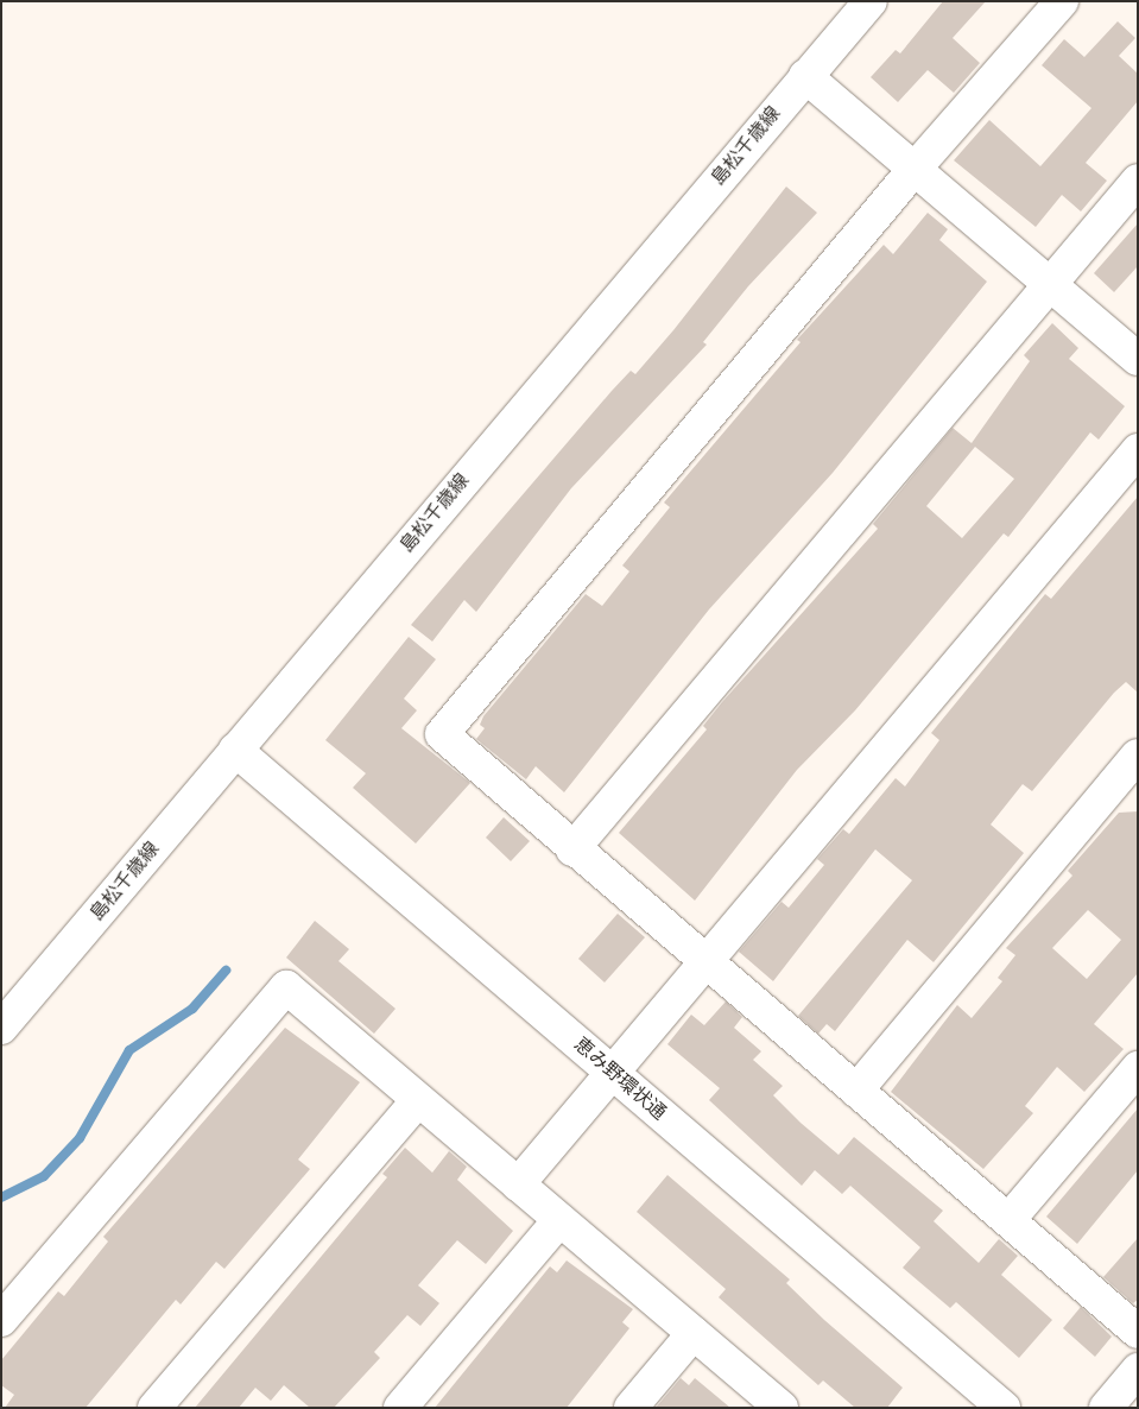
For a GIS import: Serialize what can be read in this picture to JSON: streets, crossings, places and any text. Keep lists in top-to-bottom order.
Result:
{
  "streets": {
    "street": ["島松千歳線", "恵み野環状通"]
  },
  "crossings": [
    ["島松千歳線", "恵み野環状通"]
  ]
}
